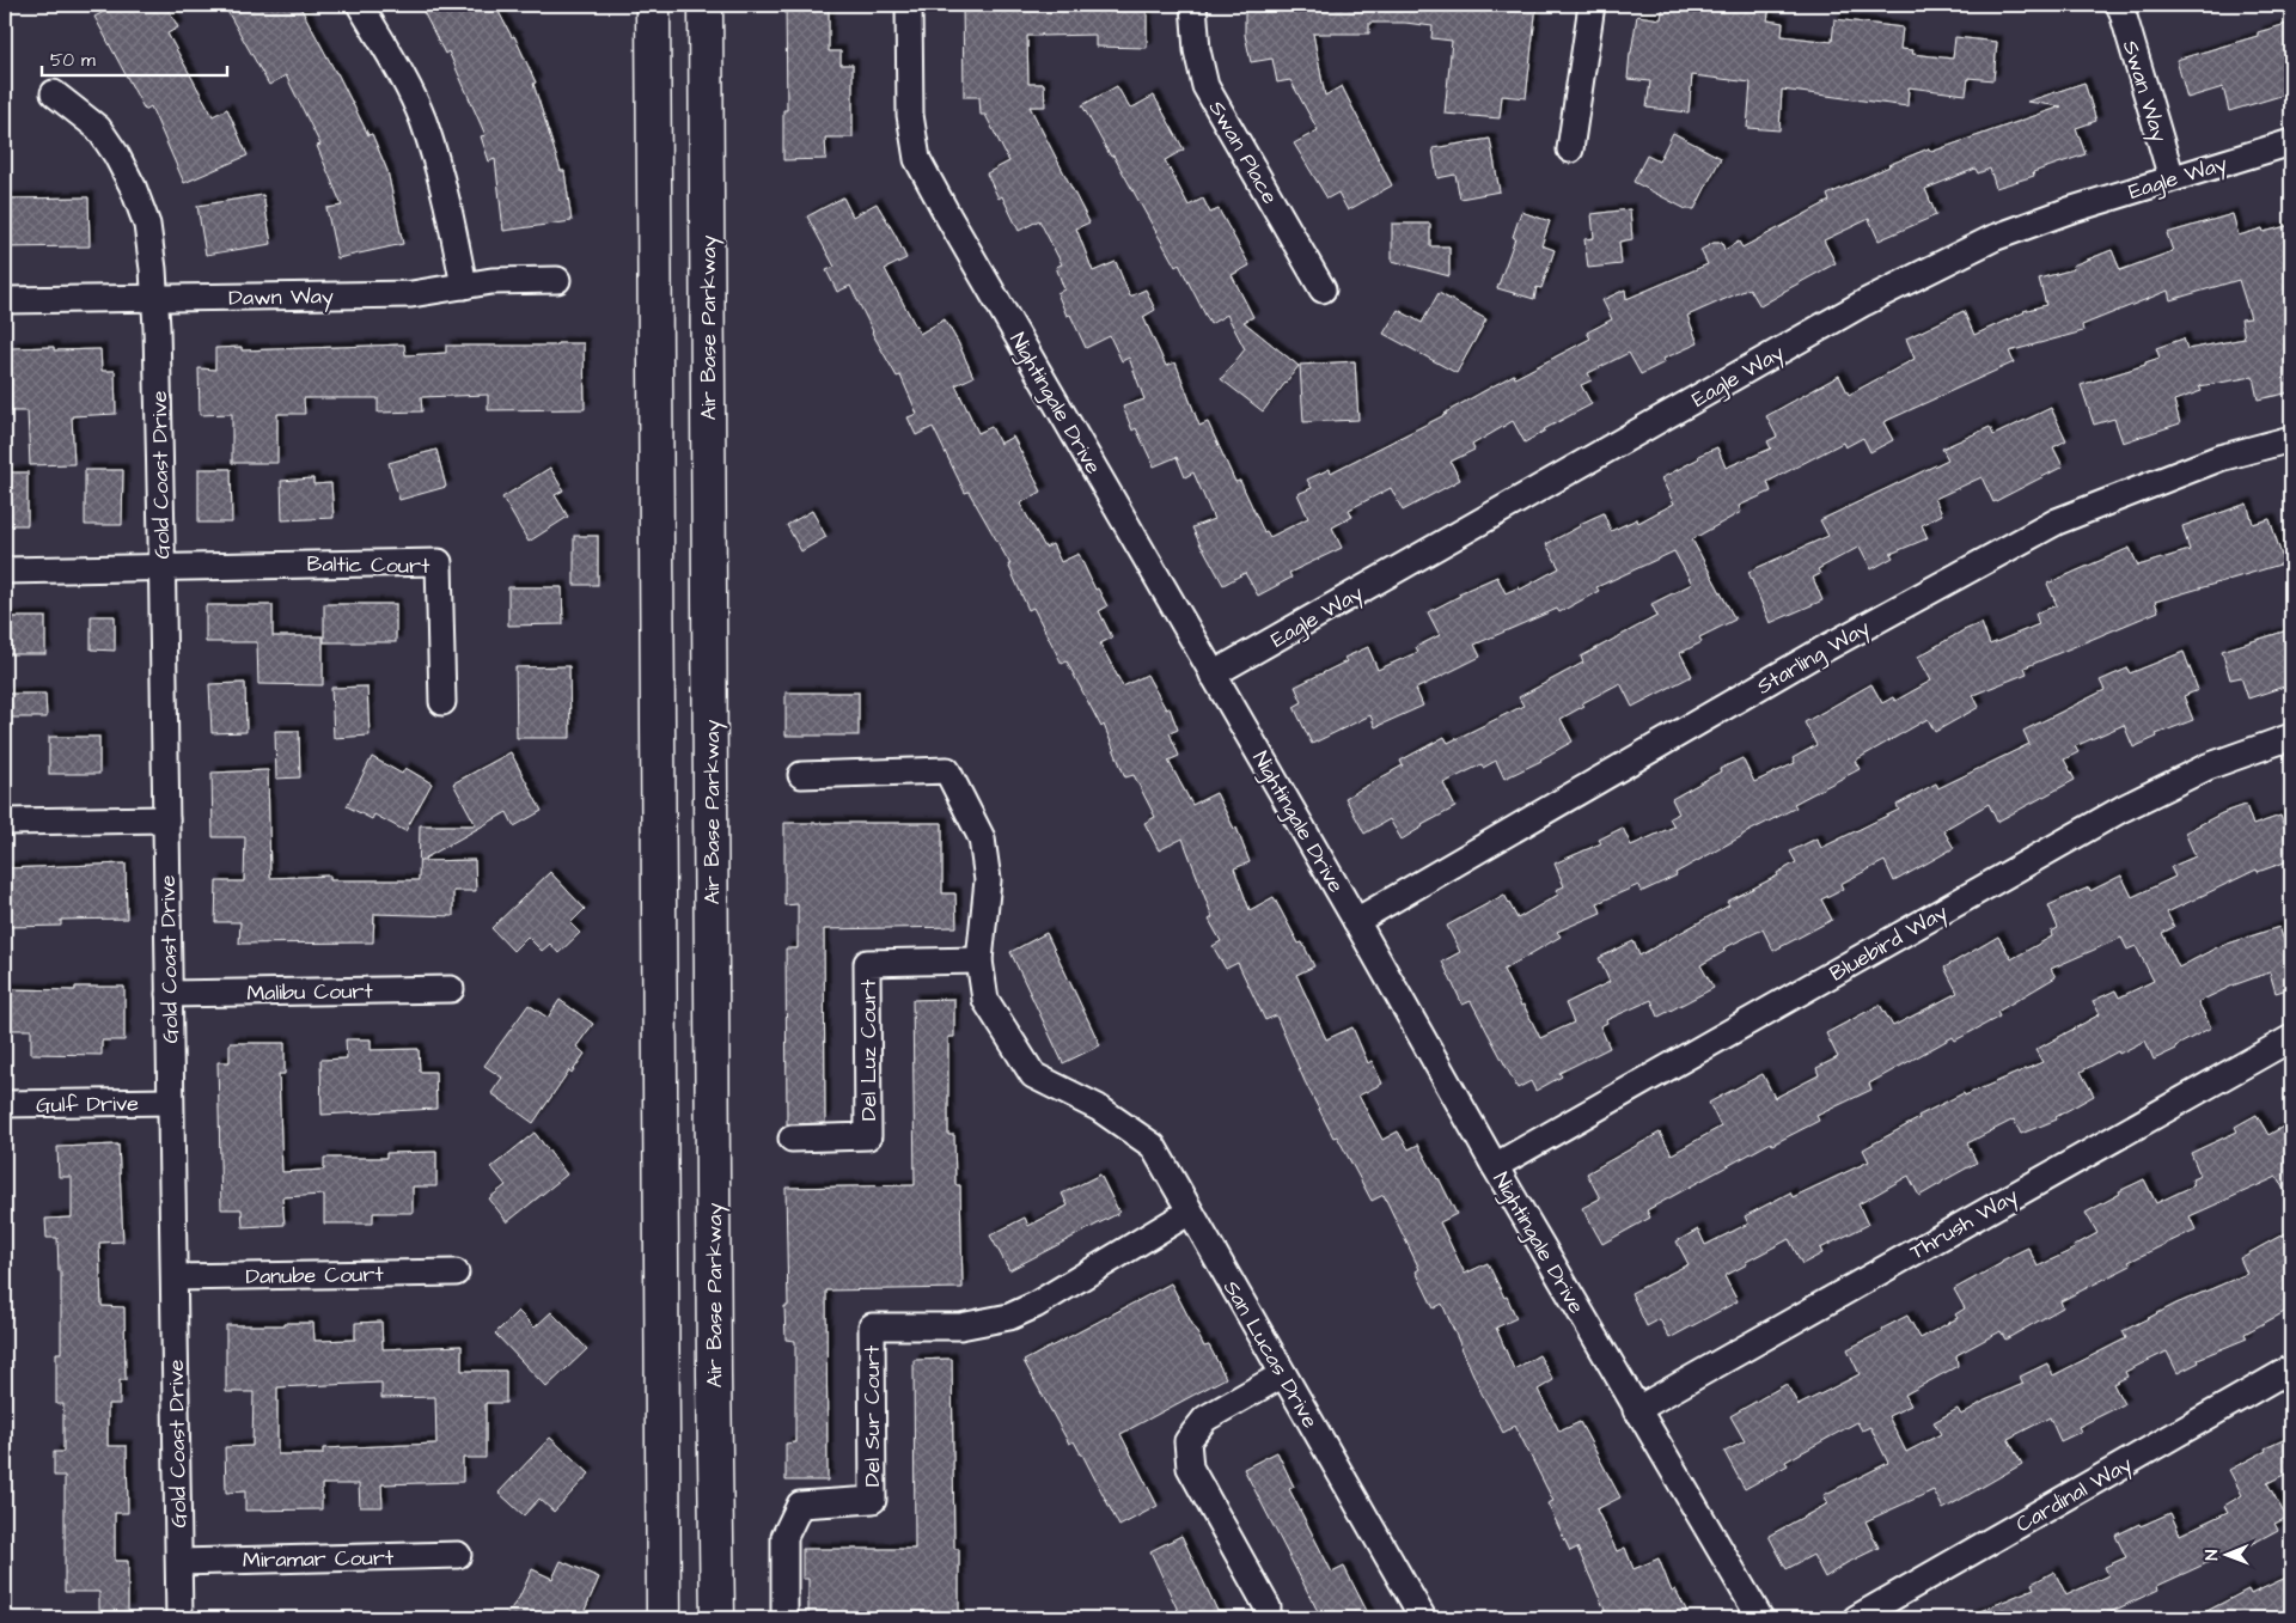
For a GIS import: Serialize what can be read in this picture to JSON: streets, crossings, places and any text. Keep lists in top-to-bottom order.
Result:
{
  "streets": {
    "main road": ["Air Base Parkway"],
    "street": [
      "Swan Way",
      "Swan Place",
      "Eagle Way",
      "Dawn Way",
      "Nightingale Drive",
      "Gold Coast Drive",
      "Baltic Court",
      "Starling Way",
      "Bluebird Way",
      "Malibu Court",
      "Del Luz Court",
      "Gulf Drive",
      "Thrush Way",
      "Danube Court",
      "San Lucas Drive",
      "Del Sur Court",
      "Cardinal Way",
      "Miramar Court"
    ]
  },
  "crossings": [
    ["Swan Way", "Eagle Way"],
    ["Eagle Way", "Nightingale Drive"],
    ["Dawn Way", "Gold Coast Drive"],
    ["Nightingale Drive", "Starling Way"],
    ["Nightingale Drive", "Bluebird Way"],
    ["Nightingale Drive", "Thrush Way"],
    ["Gold Coast Drive", "Baltic Court"],
    ["Gold Coast Drive", "Malibu Court"],
    ["Gold Coast Drive", "Gulf Drive"],
    ["Gold Coast Drive", "Danube Court"],
    ["Gold Coast Drive", "Miramar Court"],
    ["Del Luz Court", "San Lucas Drive"],
    ["San Lucas Drive", "Del Sur Court"]
  ],
  "scale_bar": "50 m",
  "north": "left"
}
